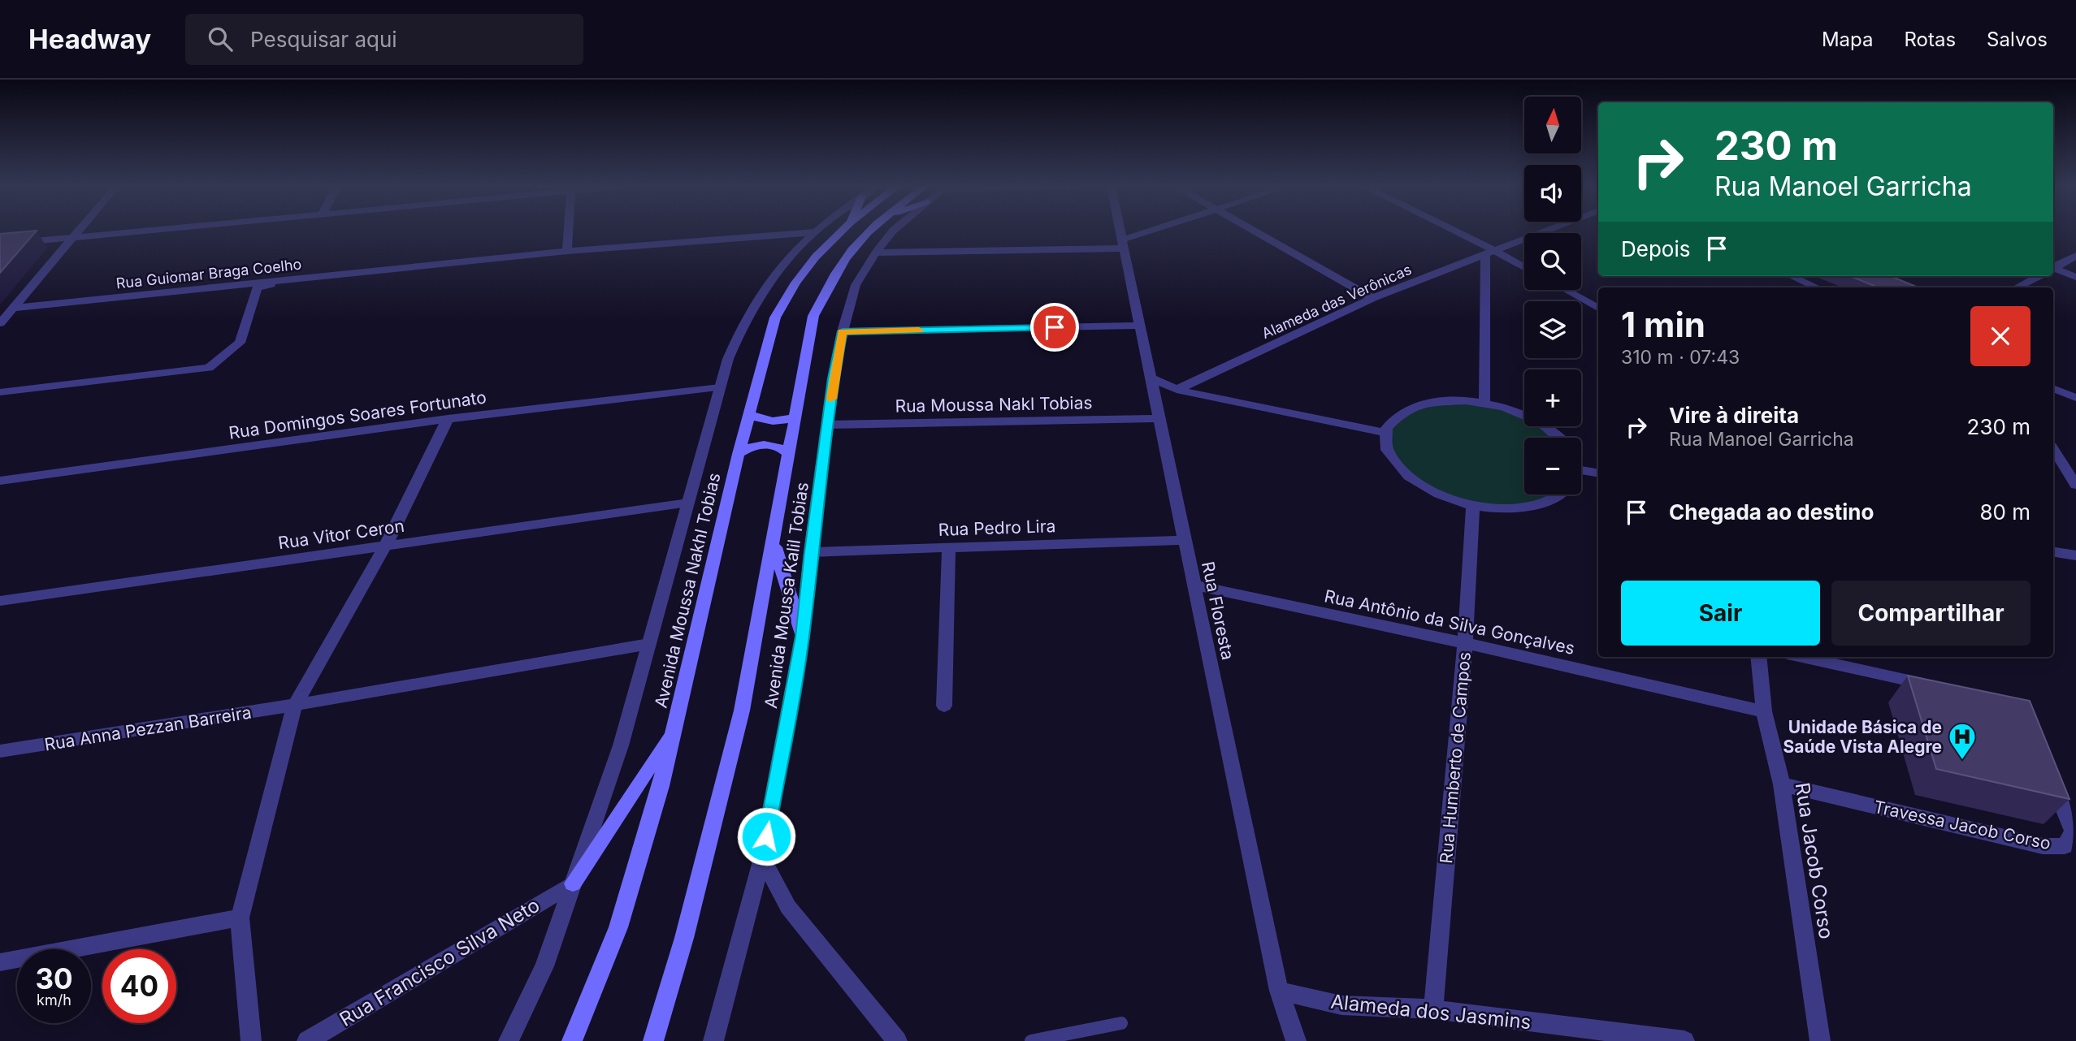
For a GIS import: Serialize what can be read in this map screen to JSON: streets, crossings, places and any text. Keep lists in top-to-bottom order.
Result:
{
  "streets": {
    "main road": ["Avenida Moussa Nakhl Tobias"],
    "street": [
      "Rua Guiomar Braga Coelho",
      "Alameda das Verônicas",
      "Rua Moussa Nakl Tobias",
      "Rua Domingos Soares Fortunato",
      "Rua Pedro Lira",
      "Rua Vitor Ceron",
      "Avenida Moussa Kalil Tobias",
      "Rua Floresta",
      "Rua Antônio da Silva Gonçalves",
      "Rua Anna Pezzan Barreira",
      "Rua Humberto de Campos",
      "Travessa Jacob Corso",
      "Rua Jacob Corso",
      "Rua Francisco Silva Neto",
      "Alameda dos Jasmins"
    ]
  },
  "crossings": [
    ["Rua Moussa Nakl Tobias", "Avenida Moussa Kalil Tobias"],
    ["Rua Moussa Nakl Tobias", "Rua Floresta"],
    ["Rua Pedro Lira", "Avenida Moussa Kalil Tobias"],
    ["Rua Pedro Lira", "Rua Floresta"],
    ["Rua Floresta", "Rua Antônio da Silva Gonçalves"],
    ["Rua Floresta", "Alameda dos Jasmins"],
    ["Rua Antônio da Silva Gonçalves", "Rua Humberto de Campos"],
    ["Rua Antônio da Silva Gonçalves", "Rua Jacob Corso"],
    ["Rua Humberto de Campos", "Alameda dos Jasmins"],
    ["Travessa Jacob Corso", "Rua Jacob Corso"]
  ],
  "places": {
    "hospital": ["Unidade Básica de Saúde Vista Alegre"]
  },
  "north": "top",
  "page": {
    "header": "Headway",
    "search": "Pesquisar aqui",
    "nav": ["Mapa", "Rotas", "Salvos"],
    "map_buttons": ["+", "−"],
    "turn": ["230 m", "Rua Manoel Garricha"],
    "then": "Depois",
    "heading": ["1 min", "310 m · 07:43"],
    "list": [
      {
        "name": "Vire à direita",
        "note": "Rua Manoel Garricha",
        "value": "230 m"
      },
      {
        "name": "Chegada ao destino",
        "value": "80 m"
      }
    ],
    "buttons": ["Sair", "Compartilhar"],
    "speed": "30 km/h",
    "limit": "40"
  }
}
